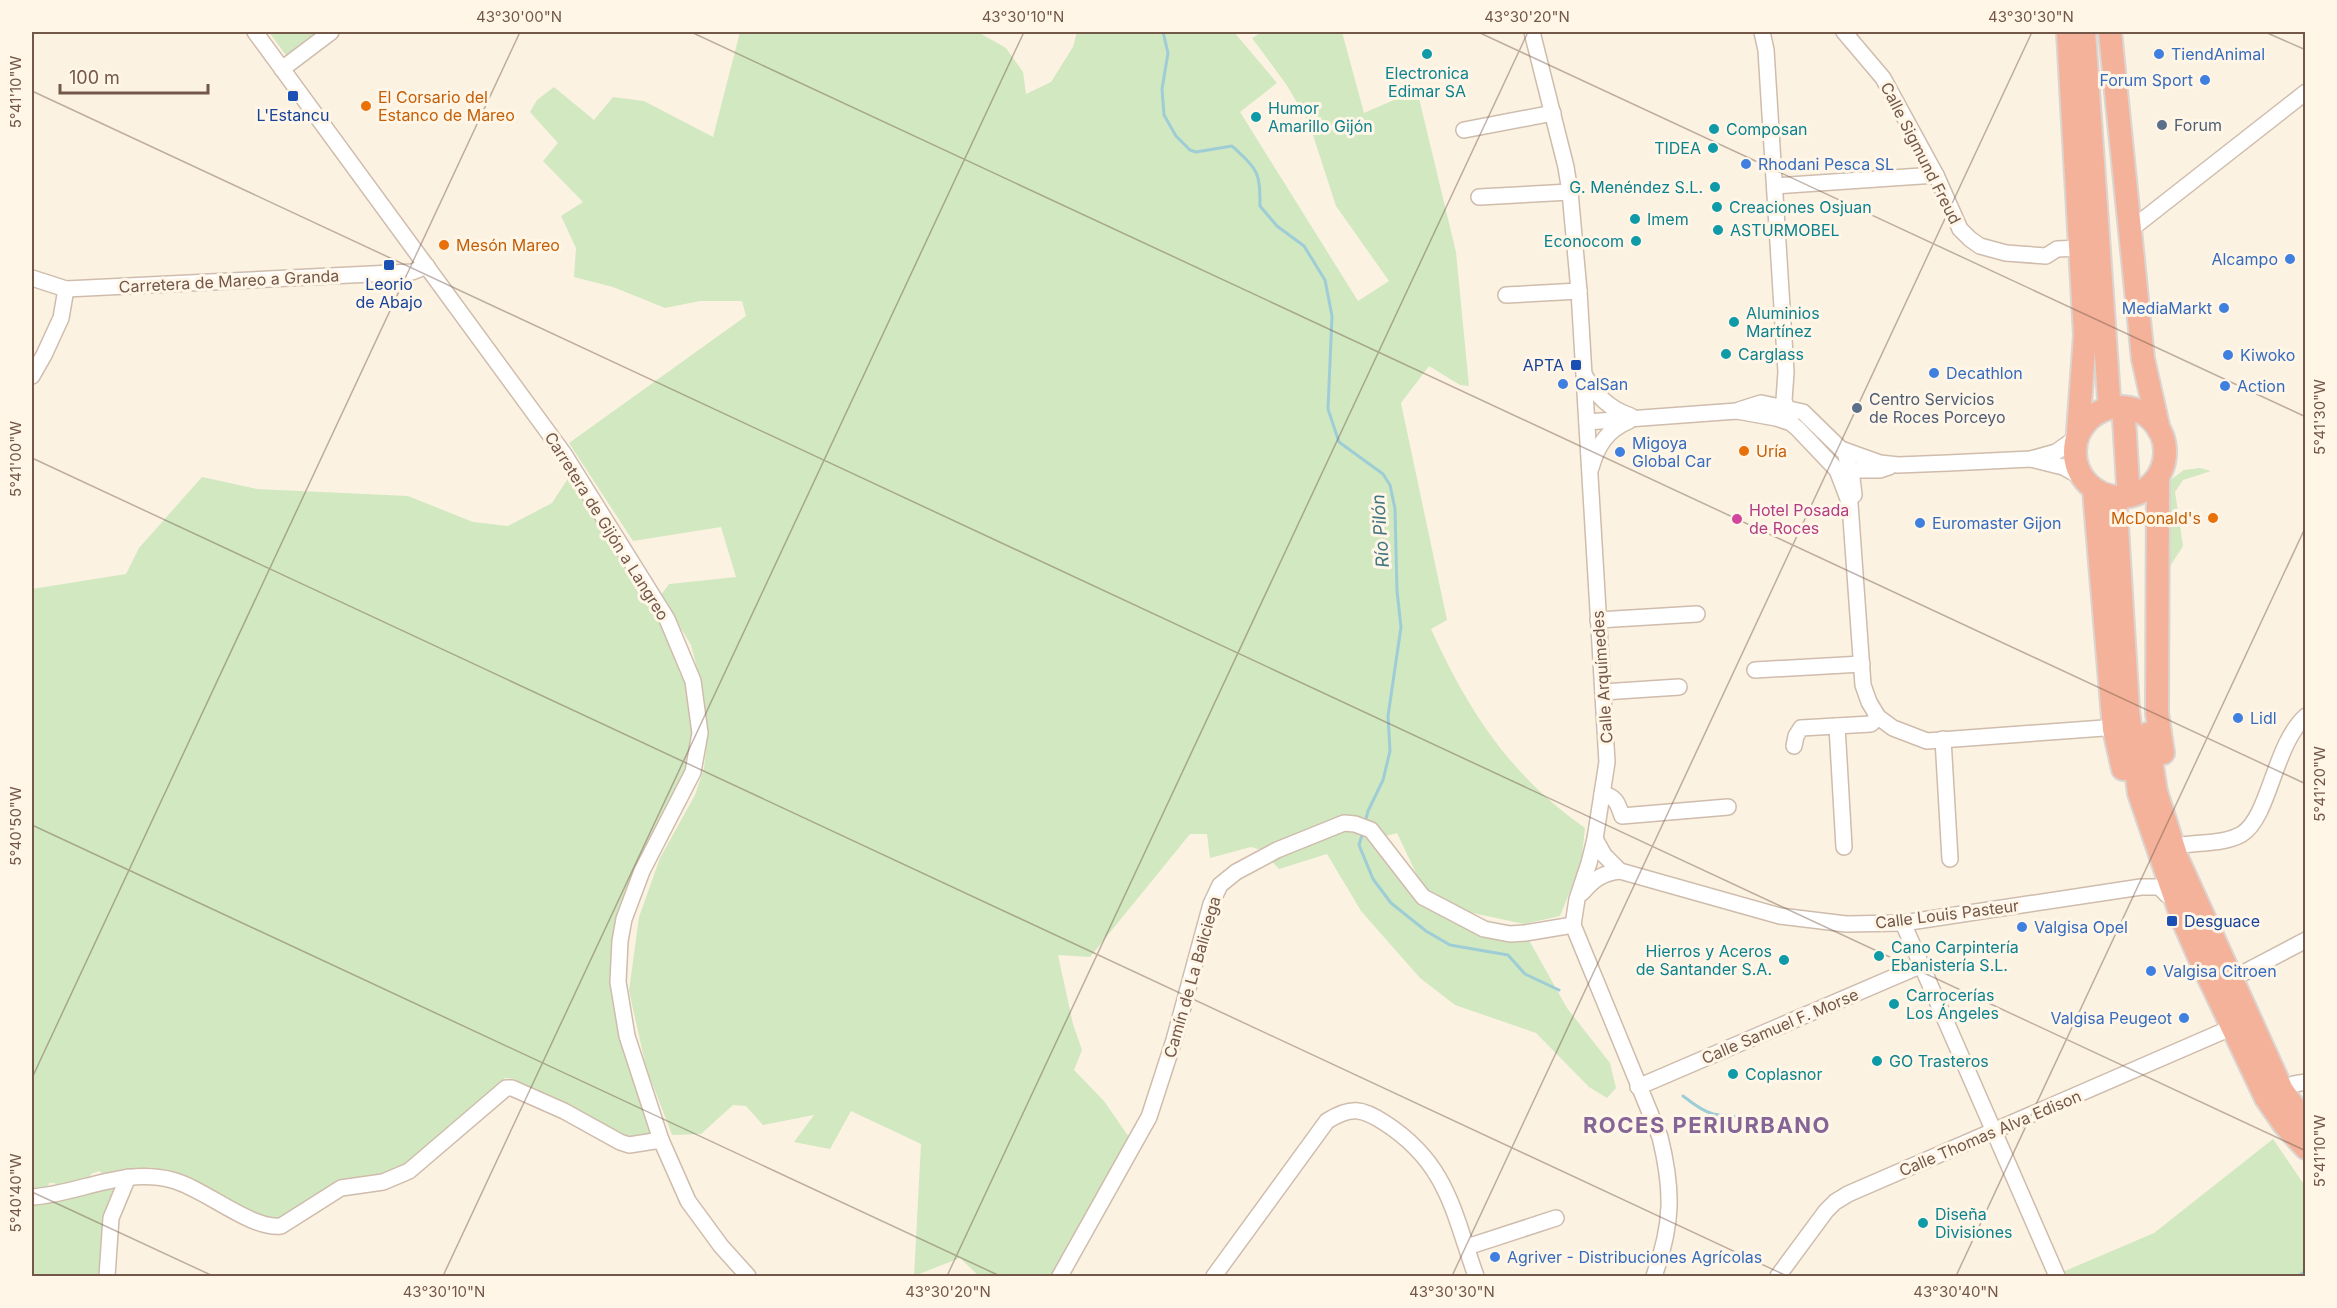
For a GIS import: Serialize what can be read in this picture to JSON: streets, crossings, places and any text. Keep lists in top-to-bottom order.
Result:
{
  "streets": {
    "street": [
      "Calle Sigmund Freud",
      "Carretera de Mareo a Granda",
      "Carretera de Gijón a Langreo",
      "Calle Arquímedes",
      "Calle Louis Pasteur",
      "Camín de La Baliciega",
      "Calle Samuel F. Morse",
      "Calle Thomas Alva Edison"
    ]
  },
  "crossings": [
    ["Carretera de Mareo a Granda", "Carretera de Gijón a Langreo"],
    ["Calle Arquímedes", "Camín de La Baliciega"],
    ["Calle Arquímedes", "Calle Samuel F. Morse"]
  ],
  "districts": ["ROCES PERIURBANO"],
  "water": ["Río Pilón"],
  "places": {
    "other": [
      "Electronica Edimar SA",
      "TiendAnimal",
      "Forum Sport",
      "El Corsario del Estanco de Mareo",
      "Humor Amarillo Gijón",
      "Forum",
      "Composan",
      "TIDEA",
      "Rhodani Pesca SL",
      "G. Menéndez S.L.",
      "Creaciones Osjuan",
      "Imem",
      "ASTURMOBEL",
      "Econocom",
      "Mesón Mareo",
      "Alcampo",
      "MediaMarkt",
      "Aluminios Martínez",
      "Carglass",
      "Kiwoko",
      "Decathlon",
      "CalSan",
      "Action",
      "Centro Servicios de Roces Porceyo",
      "Uría",
      "Migoya Global Car",
      "McDonald's",
      "Hotel Posada de Roces",
      "Euromaster Gijon",
      "Lidl",
      "Valgisa Opel",
      "Cano Carpintería Ebanistería S.L.",
      "Hierros y Aceros de Santander S.A.",
      "Valgisa Citroen",
      "Carrocerías Los Ángeles",
      "Valgisa Peugeot",
      "GO Trasteros",
      "Coplasnor",
      "Diseña Divisiones",
      "Agriver - Distribuciones Agrícolas"
    ],
    "transit": [
      "L'Estancu",
      "Leorio de Abajo",
      "APTA",
      "Desguace"
    ]
  },
  "scale_bar": "100 m",
  "coordinates": [
    "43°30'00\"N",
    "43°30'10\"N",
    "43°30'20\"N",
    "43°30'30\"N",
    "5°41'10\"W",
    "5°41'30\"W",
    "5°41'00\"W",
    "5°41'20\"W",
    "5°40'50\"W",
    "5°40'40\"W",
    "43°30'40\"N"
  ]
}
